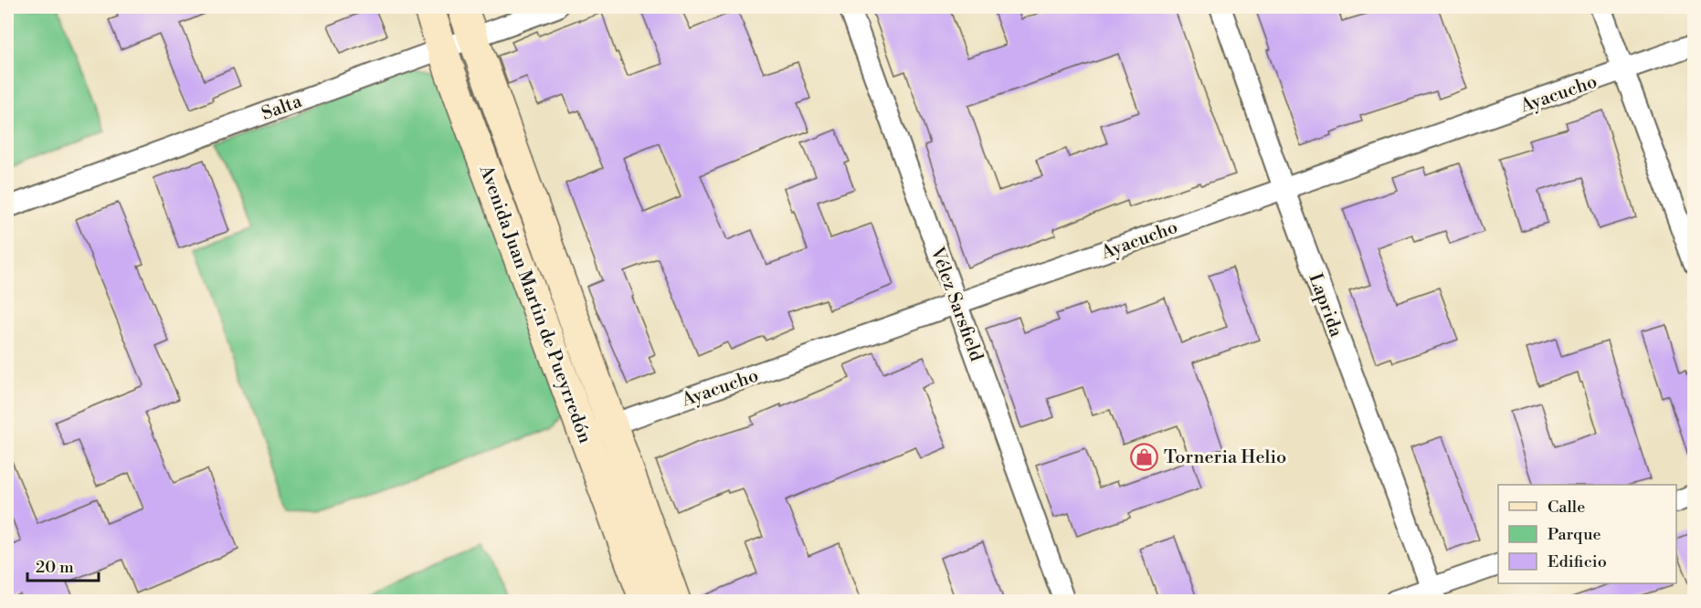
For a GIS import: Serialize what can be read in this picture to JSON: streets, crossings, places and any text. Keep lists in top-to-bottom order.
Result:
{
  "streets": {
    "main road": ["Avenida Juan Martin de Pueyrredón"],
    "street": [
      "Ayacucho",
      "Salta",
      "Vélez Sarsfield",
      "Laprida"
    ]
  },
  "crossings": [
    ["Ayacucho", "Avenida Juan Martin de Pueyrredón"],
    ["Ayacucho", "Vélez Sarsfield"],
    ["Ayacucho", "Laprida"],
    ["Salta", "Avenida Juan Martin de Pueyrredón"]
  ],
  "places": {
    "shop": ["Torneria Helio"]
  },
  "legend": ["Calle", "Parque", "Edificio"],
  "scale_bar": "20 m"
}
